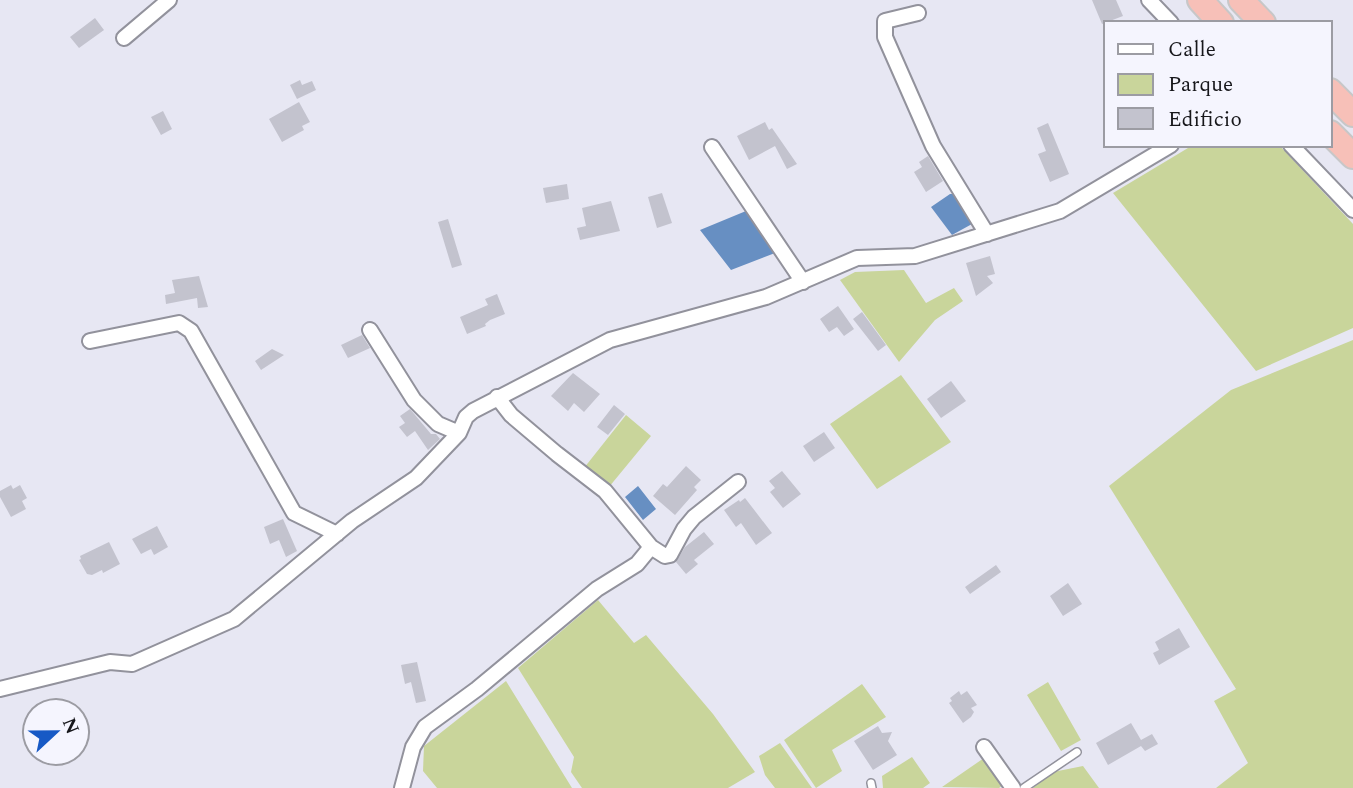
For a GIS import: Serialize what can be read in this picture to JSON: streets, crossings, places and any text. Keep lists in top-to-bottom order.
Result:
{
  "legend": ["Calle", "Parque", "Edificio"],
  "north": "right"
}
